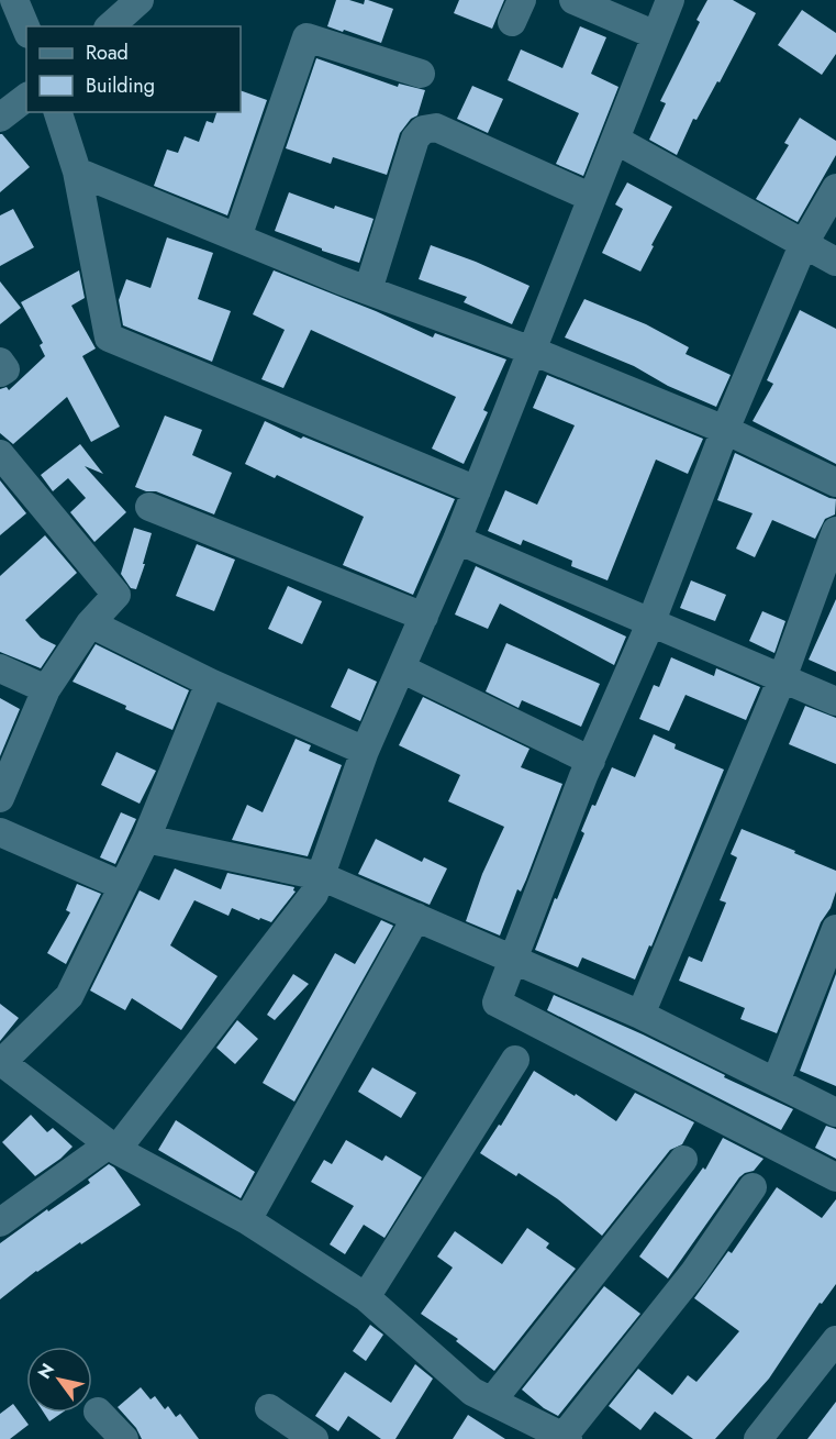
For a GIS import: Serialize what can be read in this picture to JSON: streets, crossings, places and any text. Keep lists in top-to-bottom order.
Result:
{
  "legend": ["Road", "Building"],
  "north": "top left"
}
